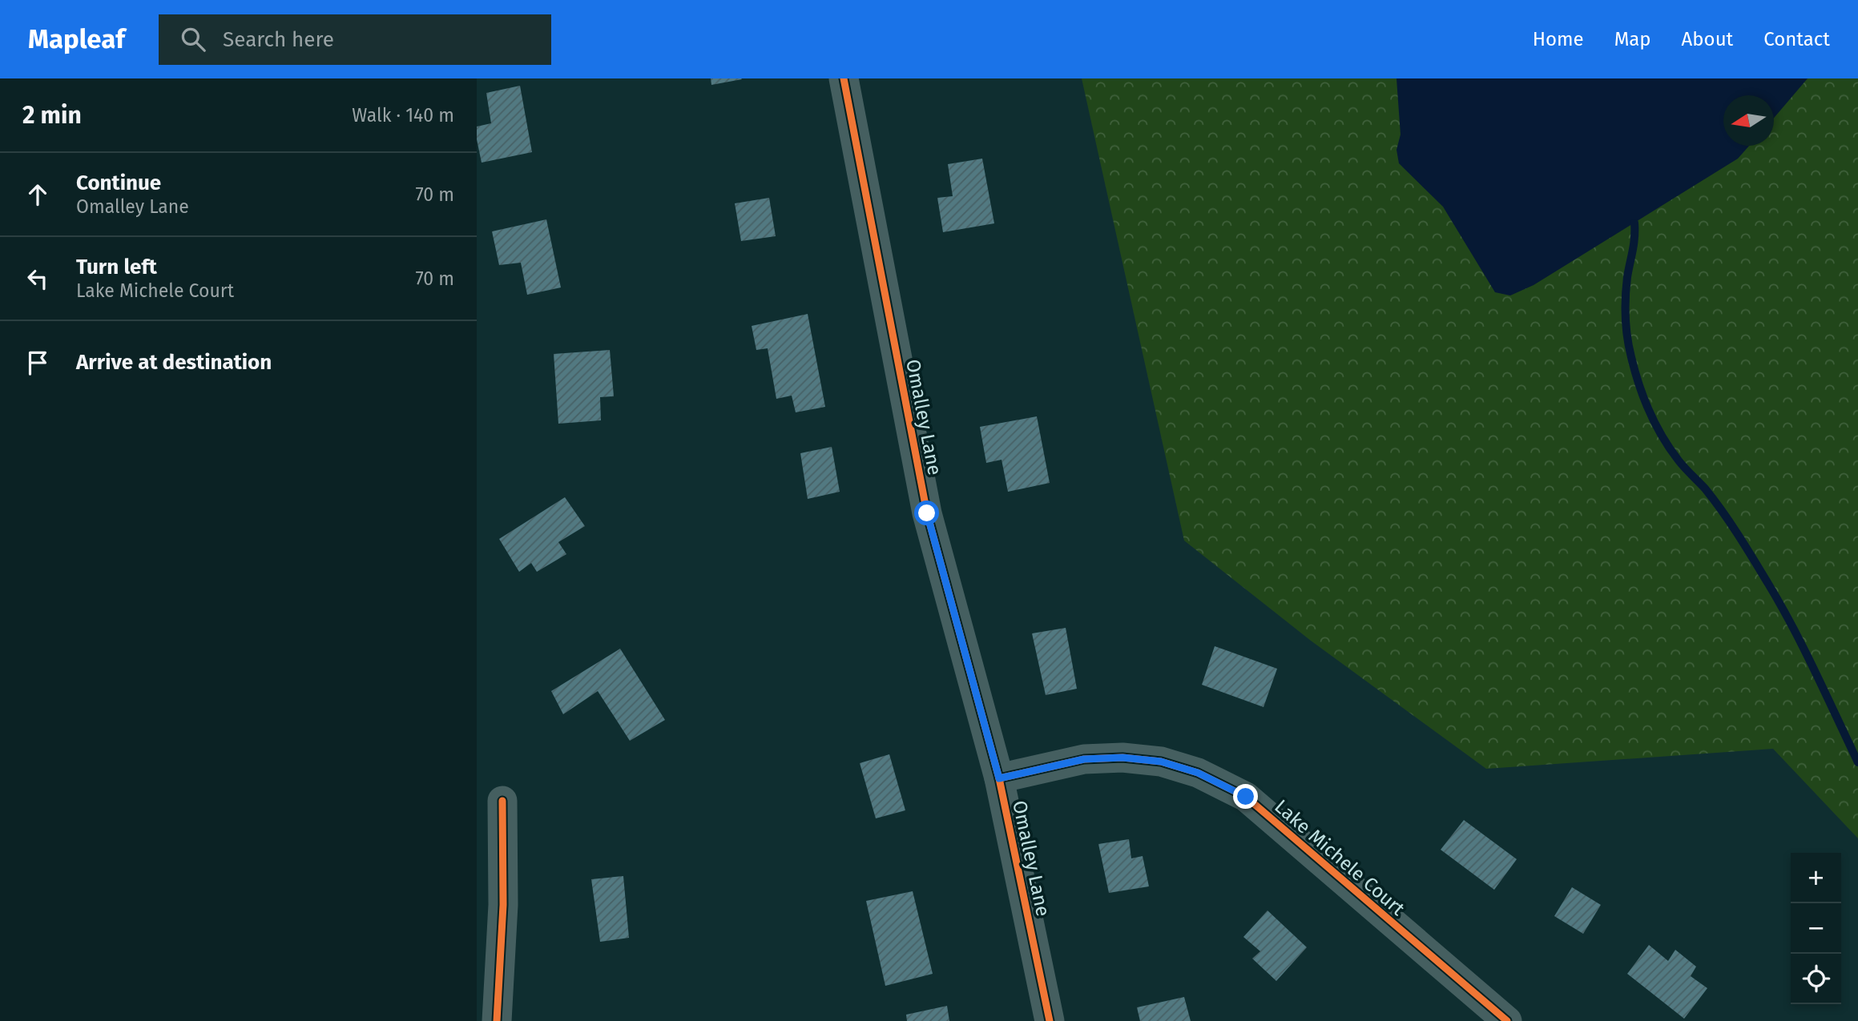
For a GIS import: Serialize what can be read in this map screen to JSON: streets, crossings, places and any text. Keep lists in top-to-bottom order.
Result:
{
  "streets": {
    "street": ["Omalley Lane", "Lake Michele Court"]
  },
  "crossings": [
    ["Omalley Lane", "Lake Michele Court"]
  ],
  "north": "left",
  "page": {
    "header": "Mapleaf",
    "search": "Search here",
    "nav": [
      "Home",
      "Map",
      "About",
      "Contact"
    ],
    "heading": ["2 min", "Walk · 140 m"],
    "list": [
      ["Continue", "Omalley Lane", "70 m"],
      ["Turn left", "Lake Michele Court", "70 m"],
      "Arrive at destination"
    ],
    "map_buttons": ["+", "−"]
  }
}
